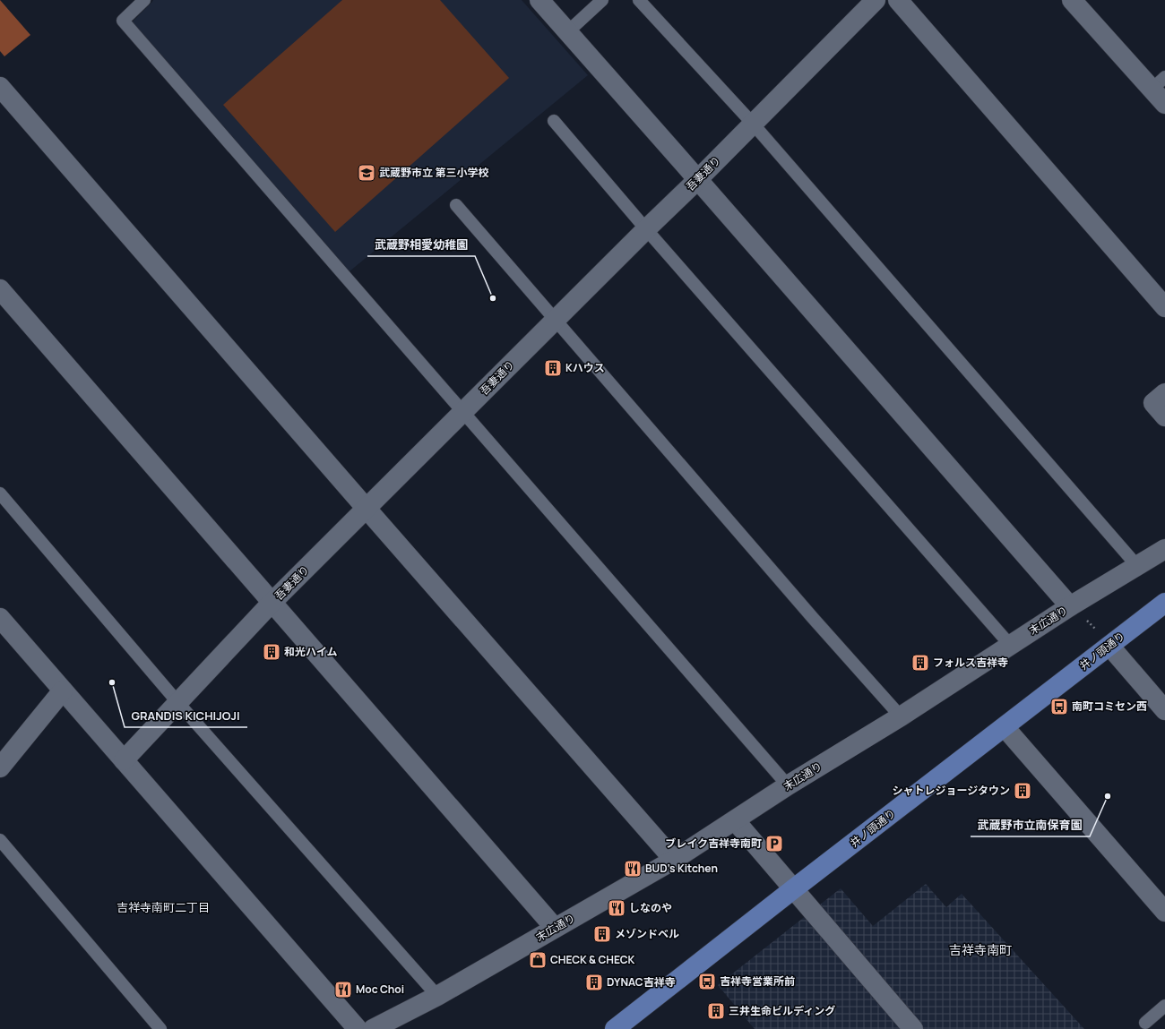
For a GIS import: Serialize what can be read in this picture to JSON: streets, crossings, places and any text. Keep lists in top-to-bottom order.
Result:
{
  "streets": {
    "main road": ["井ノ頭通り"],
    "street": ["吾妻通り", "末広通り"]
  },
  "districts": ["吉祥寺南町二丁目", "吉祥寺南町"],
  "places": {
    "school or university": ["武蔵野市立 第三小学校"],
    "other": ["武蔵野相愛幼稚園", "GRANDIS KICHIJOJI", "武蔵野市立南保育園"],
    "building": [
      "Kハウス",
      "和光ハイム",
      "フォルス吉祥寺",
      "シャトレジョージタウン",
      "メゾンドベル",
      "DYNAC吉祥寺",
      "三井生命ビルディング"
    ],
    "bus stop": ["南町コミセン西", "吉祥寺営業所前"],
    "parking": ["ブレイク吉祥寺南町"],
    "restaurant": ["BUD's Kitchen", "しなのや", "Moc Choi"],
    "shop": ["CHECK & CHECK"]
  }
}
